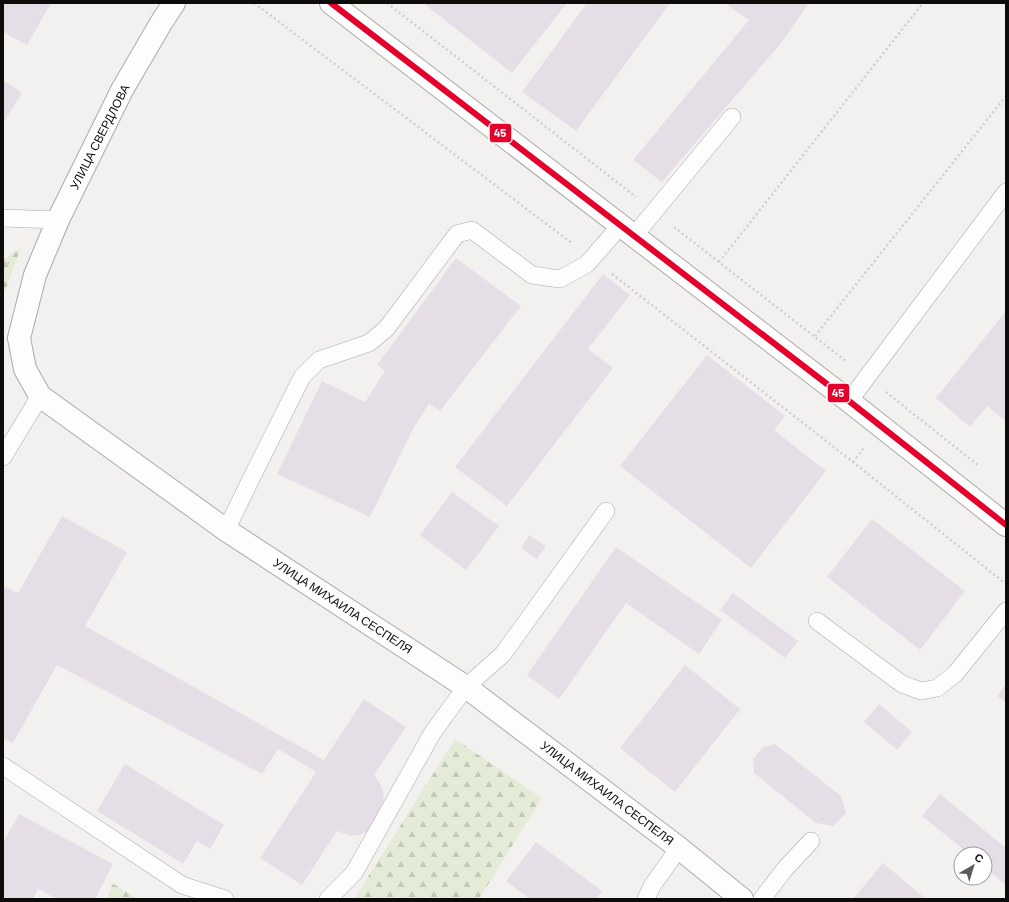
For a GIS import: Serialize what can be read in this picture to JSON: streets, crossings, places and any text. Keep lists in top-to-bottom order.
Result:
{
  "streets": {
    "street": ["УЛИЦА СВЕРДЛОВА", "УЛИЦА МИХАИЛА СЕСПЕЛЯ"]
  },
  "crossings": [
    ["УЛИЦА СВЕРДЛОВА", "УЛИЦА МИХАИЛА СЕСПЕЛЯ"]
  ],
  "lines": ["transit line 45"],
  "north": "top right"
}
